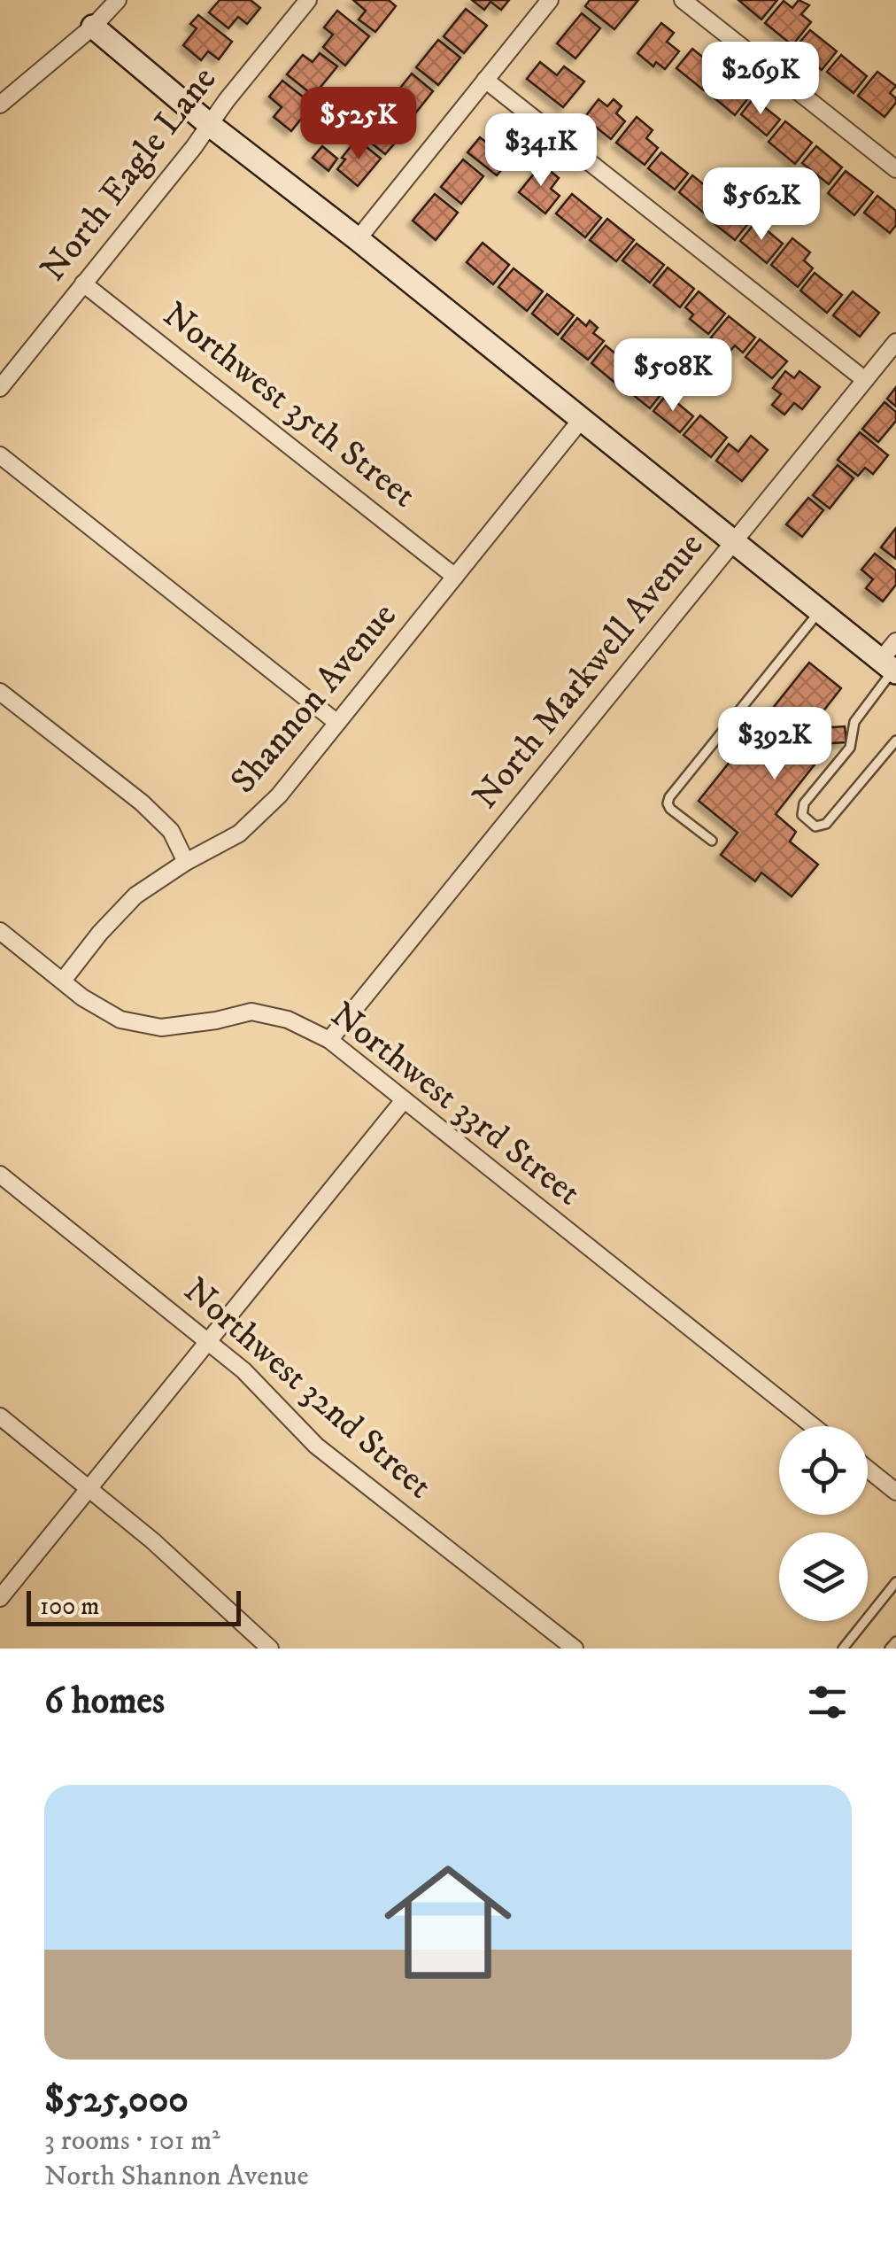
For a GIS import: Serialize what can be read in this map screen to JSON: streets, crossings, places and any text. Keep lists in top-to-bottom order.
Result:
{
  "streets": {
    "street": [
      "North Eagle Lane",
      "Northwest 35th Street",
      "North Markwell Avenue",
      "Shannon Avenue",
      "Northwest 33rd Street",
      "Northwest 32nd Street"
    ]
  },
  "crossings": [
    ["North Eagle Lane", "Northwest 35th Street"],
    ["Northwest 35th Street", "Shannon Avenue"],
    ["North Markwell Avenue", "Northwest 33rd Street"],
    ["Shannon Avenue", "Northwest 33rd Street"]
  ],
  "scale_bar": "100 m",
  "page": {
    "price": [
      "$269K",
      "$525K",
      "$341K",
      "$562K",
      "$508K",
      "$392K"
    ],
    "scale": "100 m",
    "heading": "6 homes",
    "list": [
      {
        "name": "$525,000",
        "note": "3 rooms · 101 m² · North Shannon Avenue"
      }
    ]
  }
}
